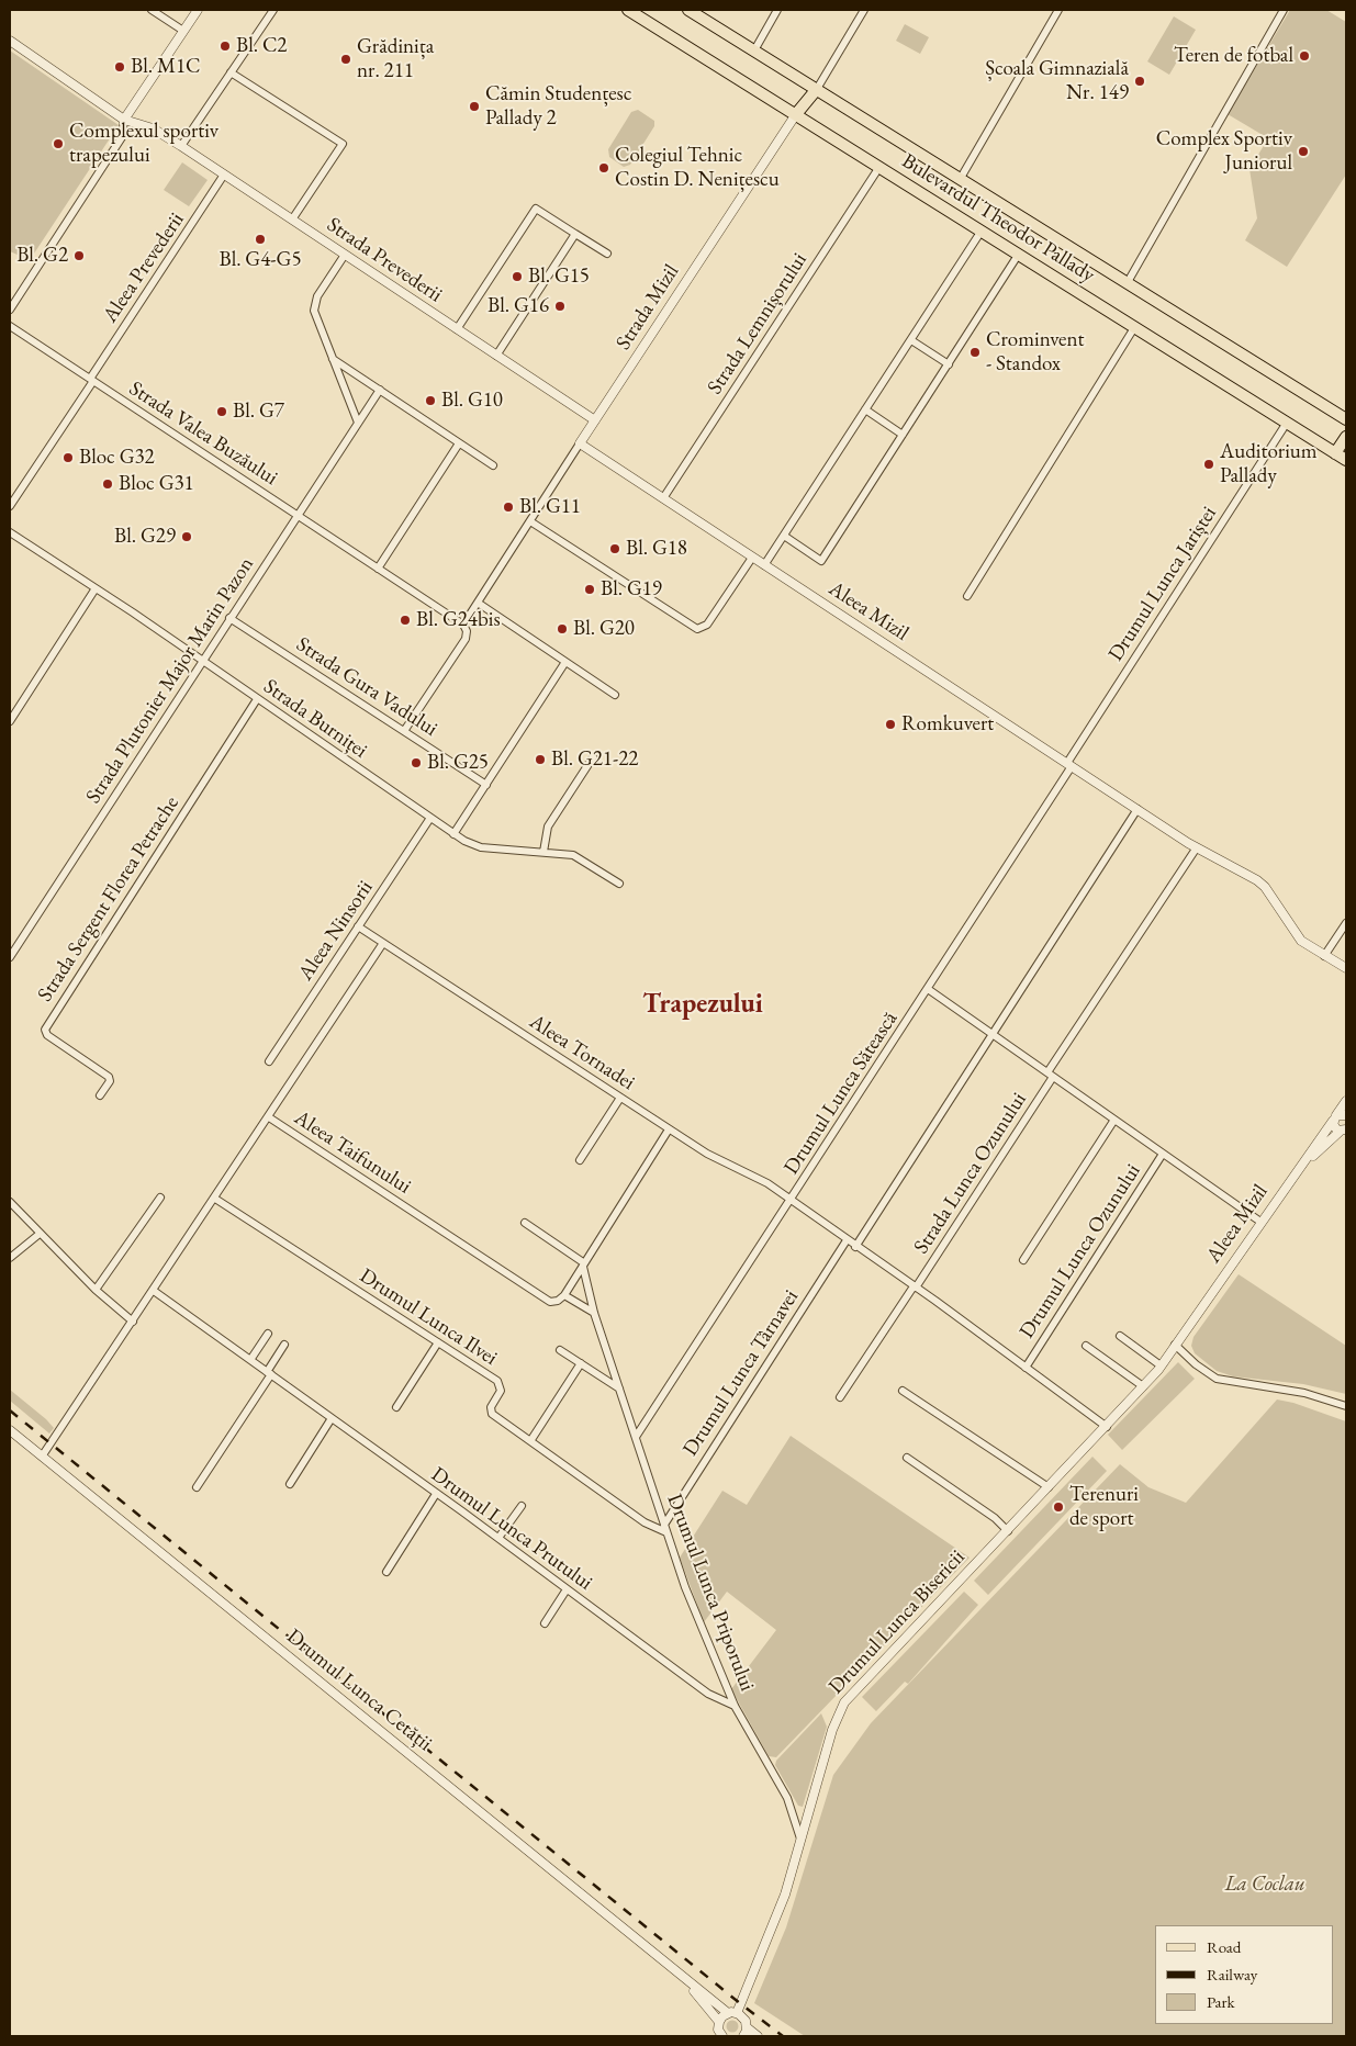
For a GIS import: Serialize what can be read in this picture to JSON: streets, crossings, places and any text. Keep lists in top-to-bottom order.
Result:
{
  "streets": {
    "main road": ["Bulevardul Theodor Pallady"],
    "street": [
      "Strada Prevederii",
      "Aleea Prevederii",
      "Strada Mizil",
      "Strada Lemnișorului",
      "Strada Valea Buzăului",
      "Drumul Lunca Jariștei",
      "Aleea Mizil",
      "Strada Plutonier Major Marin Pazon",
      "Strada Gura Vadului",
      "Strada Burniței",
      "Strada Sergent Florea Petrache",
      "Aleea Ninsorii",
      "Aleea Tornadei",
      "Drumul Lunca Sătească",
      "Aleea Taifunului",
      "Strada Lunca Ozunului",
      "Drumul Lunca Ozunului",
      "Drumul Lunca Ilvei",
      "Drumul Lunca Târnavei",
      "Drumul Lunca Prutului",
      "Drumul Lunca Priporului",
      "Drumul Lunca Bisericii",
      "Drumul Lunca Cetății"
    ]
  },
  "crossings": [
    ["Bulevardul Theodor Pallady", "Strada Mizil"],
    ["Bulevardul Theodor Pallady", "Strada Lemnișorului"],
    ["Bulevardul Theodor Pallady", "Drumul Lunca Jariștei"],
    ["Strada Prevederii", "Aleea Prevederii"],
    ["Strada Prevederii", "Strada Mizil"],
    ["Aleea Prevederii", "Strada Valea Buzăului"],
    ["Strada Mizil", "Strada Valea Buzăului"],
    ["Strada Mizil", "Aleea Mizil"],
    ["Strada Mizil", "Strada Gura Vadului"],
    ["Strada Lemnișorului", "Aleea Mizil"],
    ["Strada Valea Buzăului", "Strada Plutonier Major Marin Pazon"],
    ["Drumul Lunca Jariștei", "Aleea Mizil"],
    ["Drumul Lunca Jariștei", "Drumul Lunca Sătească"],
    ["Aleea Mizil", "Drumul Lunca Sătească"],
    ["Aleea Mizil", "Strada Lunca Ozunului"],
    ["Aleea Mizil", "Drumul Lunca Ozunului"],
    ["Aleea Mizil", "Drumul Lunca Bisericii"],
    ["Strada Plutonier Major Marin Pazon", "Strada Gura Vadului"],
    ["Strada Plutonier Major Marin Pazon", "Strada Burniței"],
    ["Strada Burniței", "Strada Sergent Florea Petrache"],
    ["Strada Burniței", "Aleea Ninsorii"],
    ["Aleea Ninsorii", "Aleea Tornadei"],
    ["Aleea Tornadei", "Drumul Lunca Sătească"],
    ["Aleea Tornadei", "Aleea Taifunului"],
    ["Drumul Lunca Sătească", "Drumul Lunca Ozunului"],
    ["Drumul Lunca Sătească", "Drumul Lunca Priporului"],
    ["Strada Lunca Ozunului", "Drumul Lunca Ozunului"],
    ["Drumul Lunca Ilvei", "Drumul Lunca Târnavei"],
    ["Drumul Lunca Ilvei", "Drumul Lunca Priporului"],
    ["Drumul Lunca Târnavei", "Drumul Lunca Priporului"],
    ["Drumul Lunca Prutului", "Drumul Lunca Priporului"],
    ["Drumul Lunca Priporului", "Drumul Lunca Bisericii"],
    ["Drumul Lunca Priporului", "Drumul Lunca Cetății"]
  ],
  "districts": ["Trapezului"],
  "parks": ["La Coclau"],
  "places": [
    "Bl. C2",
    "Teren de fotbal",
    "Grădinița nr. 211",
    "Bl. M1C",
    "Școala Gimnazială Nr. 149",
    "Cămin Studențesc Pallady 2",
    "Complexul sportiv trapezului",
    "Complex Sportiv Juniorul",
    "Colegiul Tehnic Costin D. Nenițescu",
    "Bl. G4-G5",
    "Bl. G2",
    "Bl. G15",
    "Bl. G16",
    "Crominvent - Standox",
    "Bl. G10",
    "Bl. G7",
    "Bloc G32",
    "Auditorium Pallady",
    "Bloc G31",
    "Bl. G11",
    "Bl. G29",
    "Bl. G18",
    "Bl. G19",
    "Bl. G24bis",
    "Bl. G20",
    "Romkuvert",
    "Bl. G21-22",
    "Bl. G25",
    "Terenuri de sport"
  ],
  "legend": ["Road", "Railway", "Park"]
}
